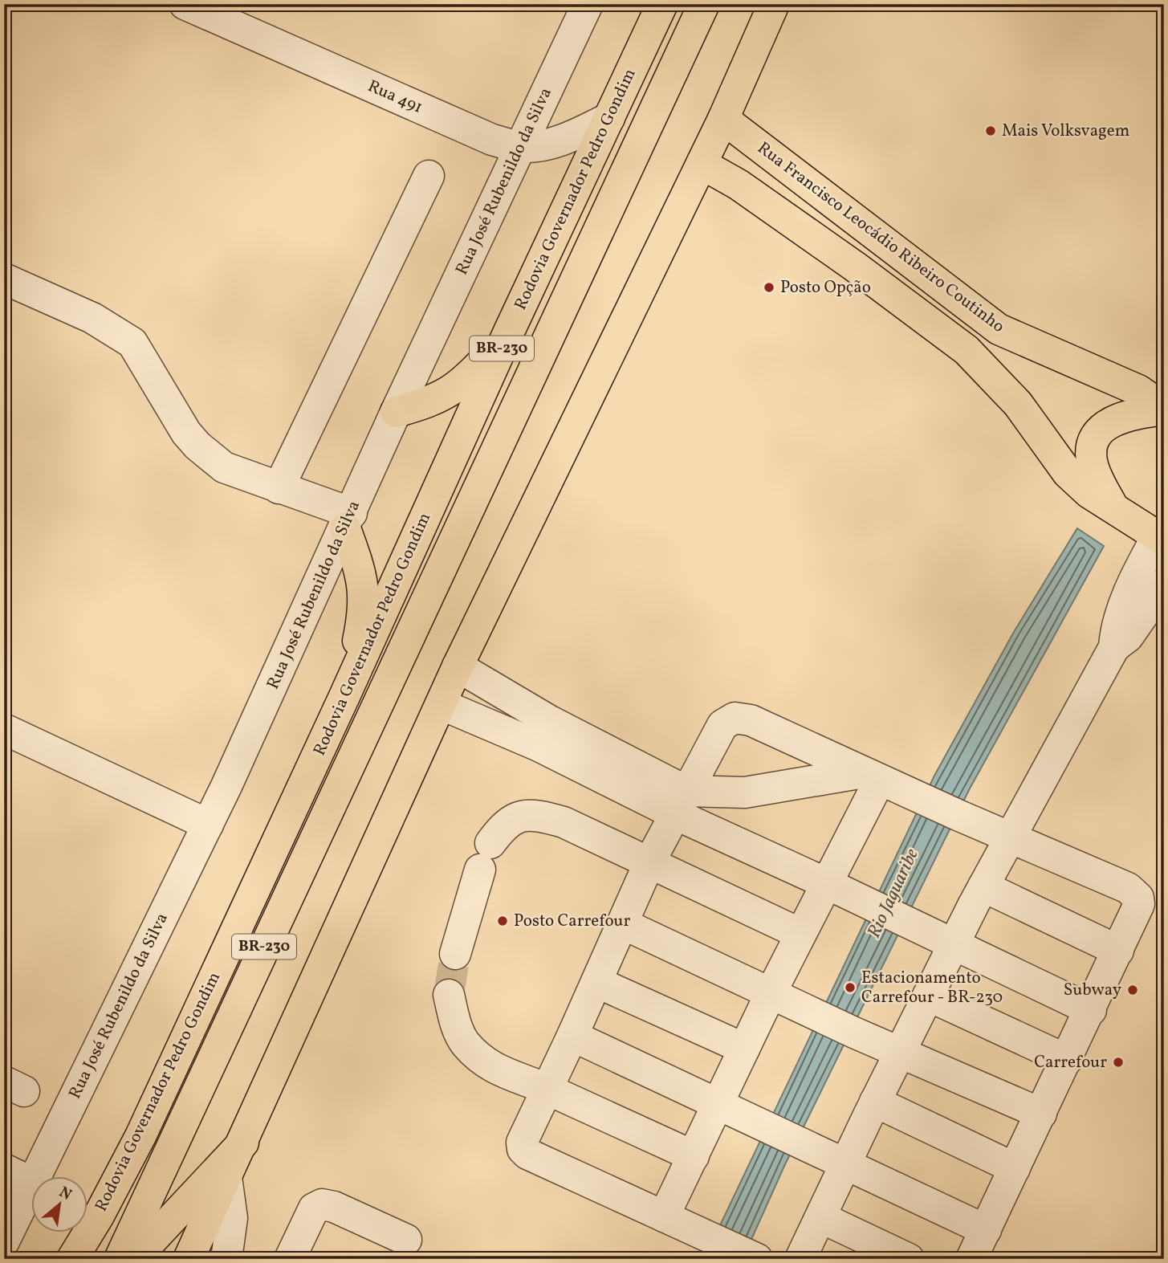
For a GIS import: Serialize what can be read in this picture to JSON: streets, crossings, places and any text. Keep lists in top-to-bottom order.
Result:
{
  "streets": {
    "main road": ["Rodovia Governador Pedro Gondim", "Rua Francisco Leocádio Ribeiro Coutinho", "BR-230"],
    "street": ["Rua 491", "Rua José Rubenildo da Silva"]
  },
  "crossings": [
    ["Rua 491", "Rua José Rubenildo da Silva"],
    ["Rua 491", "Rodovia Governador Pedro Gondim"]
  ],
  "water": ["Rio Jaguaribe"],
  "places": [
    "Mais Volksvagem",
    "Posto Opção",
    "Posto Carrefour",
    "Estacionamento Carrefour - BR-230",
    "Subway",
    "Carrefour"
  ],
  "north": "top right"
}
